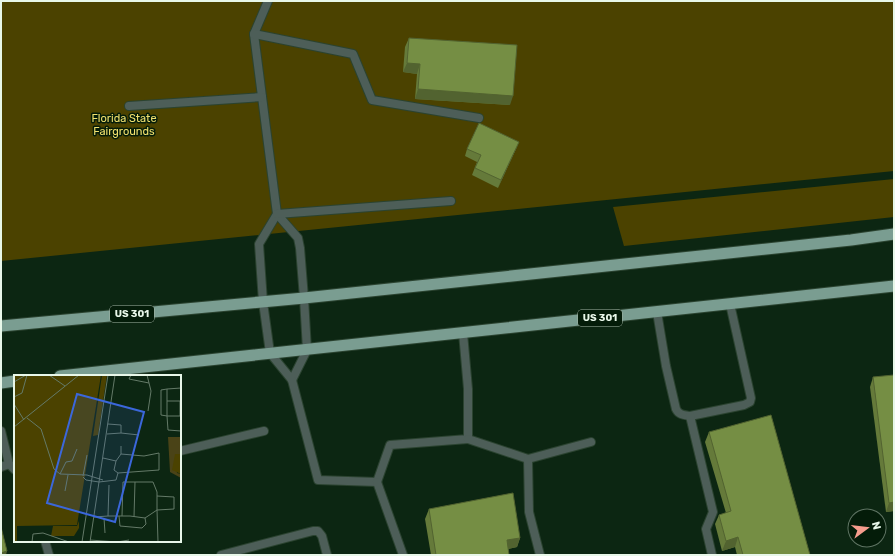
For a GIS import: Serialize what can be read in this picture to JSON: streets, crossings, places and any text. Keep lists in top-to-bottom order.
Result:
{
  "streets": {
    "main road": ["US 301"]
  },
  "parks": ["Florida State Fairgrounds"],
  "north": "right"
}
